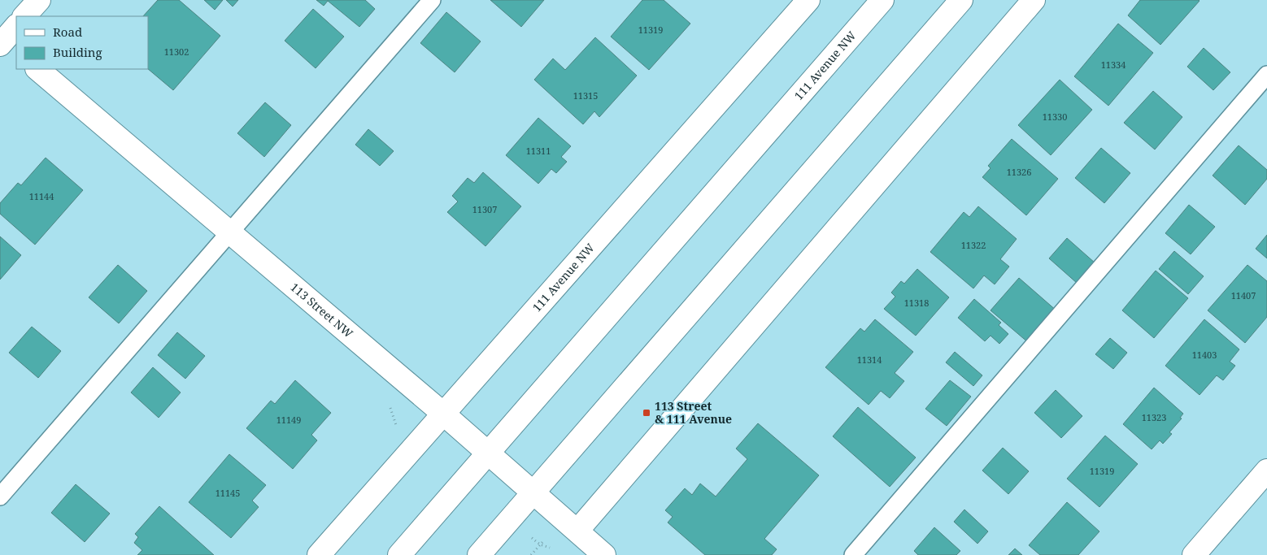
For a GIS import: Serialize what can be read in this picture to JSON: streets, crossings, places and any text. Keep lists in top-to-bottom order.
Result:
{
  "streets": {
    "street": ["111 Avenue NW", "113 Street NW"]
  },
  "crossings": [
    ["111 Avenue NW", "113 Street NW"]
  ],
  "places": {
    "transit": ["113 Street & 111 Avenue"]
  },
  "house_numbers": [
    "11319",
    "11302",
    "11334",
    "11315",
    "11330",
    "11311",
    "11326",
    "11144",
    "11307",
    "11322",
    "11407",
    "11318",
    "11403",
    "11314",
    "11323",
    "11149",
    "11319",
    "11145"
  ],
  "legend": ["Road", "Building"]
}
